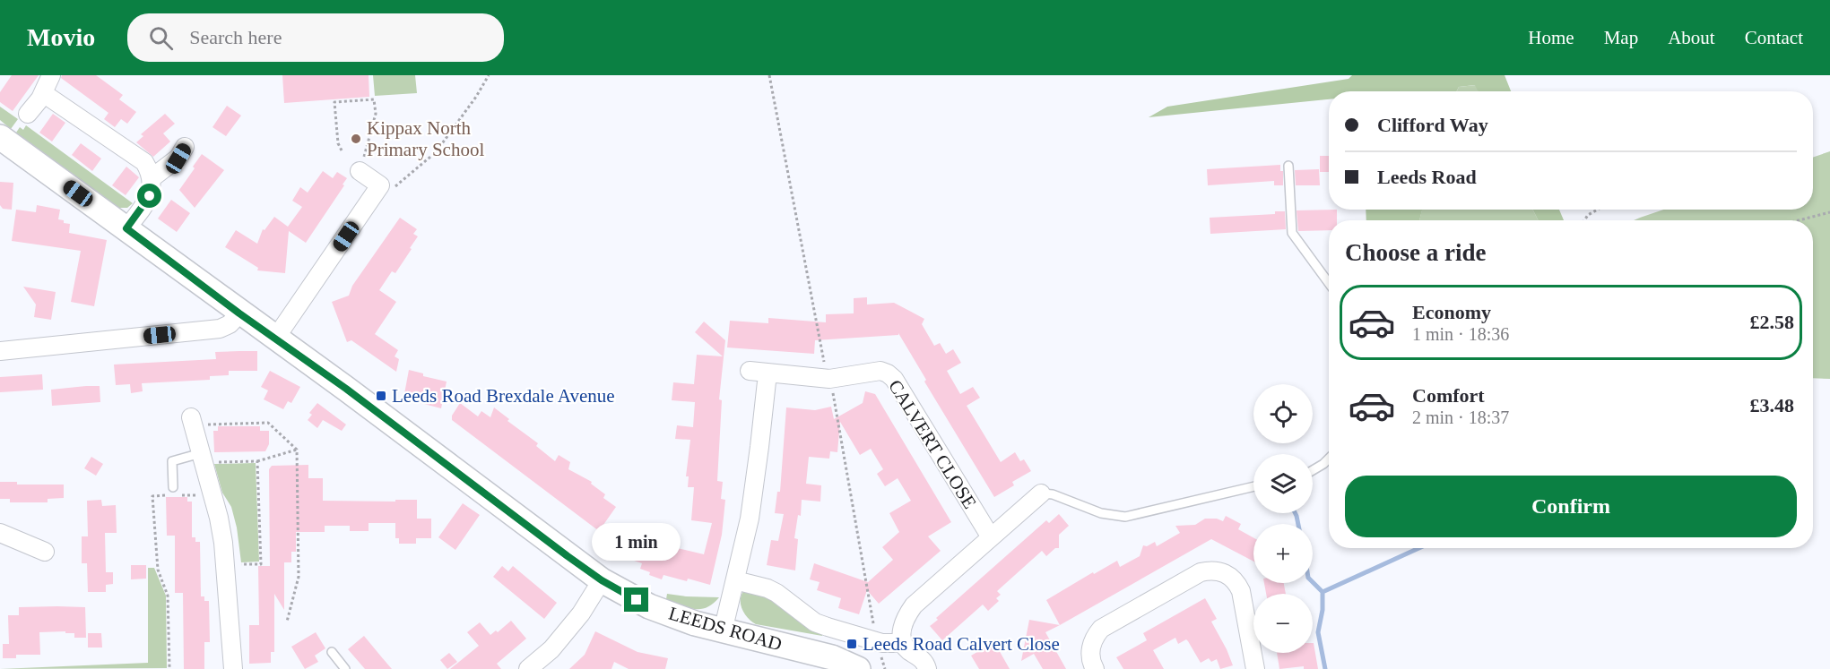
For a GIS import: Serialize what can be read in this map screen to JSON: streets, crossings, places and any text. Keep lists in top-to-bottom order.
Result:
{
  "streets": {
    "main road": ["LEEDS ROAD"],
    "street": ["CALVERT CLOSE"]
  },
  "crossings": [
    ["CALVERT CLOSE", "LEEDS ROAD"]
  ],
  "places": {
    "other": ["Kippax North Primary School"],
    "transit": ["Leeds Road Brexdale Avenue", "Leeds Road Calvert Close"]
  },
  "page": {
    "header": "Movio",
    "search": "Search here",
    "nav": [
      "Home",
      "Map",
      "About",
      "Contact"
    ],
    "banner": ["Clifford Way", "Leeds Road"],
    "heading": "Choose a ride",
    "list": [
      {
        "name": "Economy",
        "note": "1 min · 18:36",
        "value": "£2.58"
      },
      {
        "name": "Comfort",
        "note": "2 min · 18:37",
        "value": "£3.48"
      }
    ],
    "map_buttons": ["+", "−"],
    "buttons": "Confirm",
    "bubble": "1 min"
  }
}
